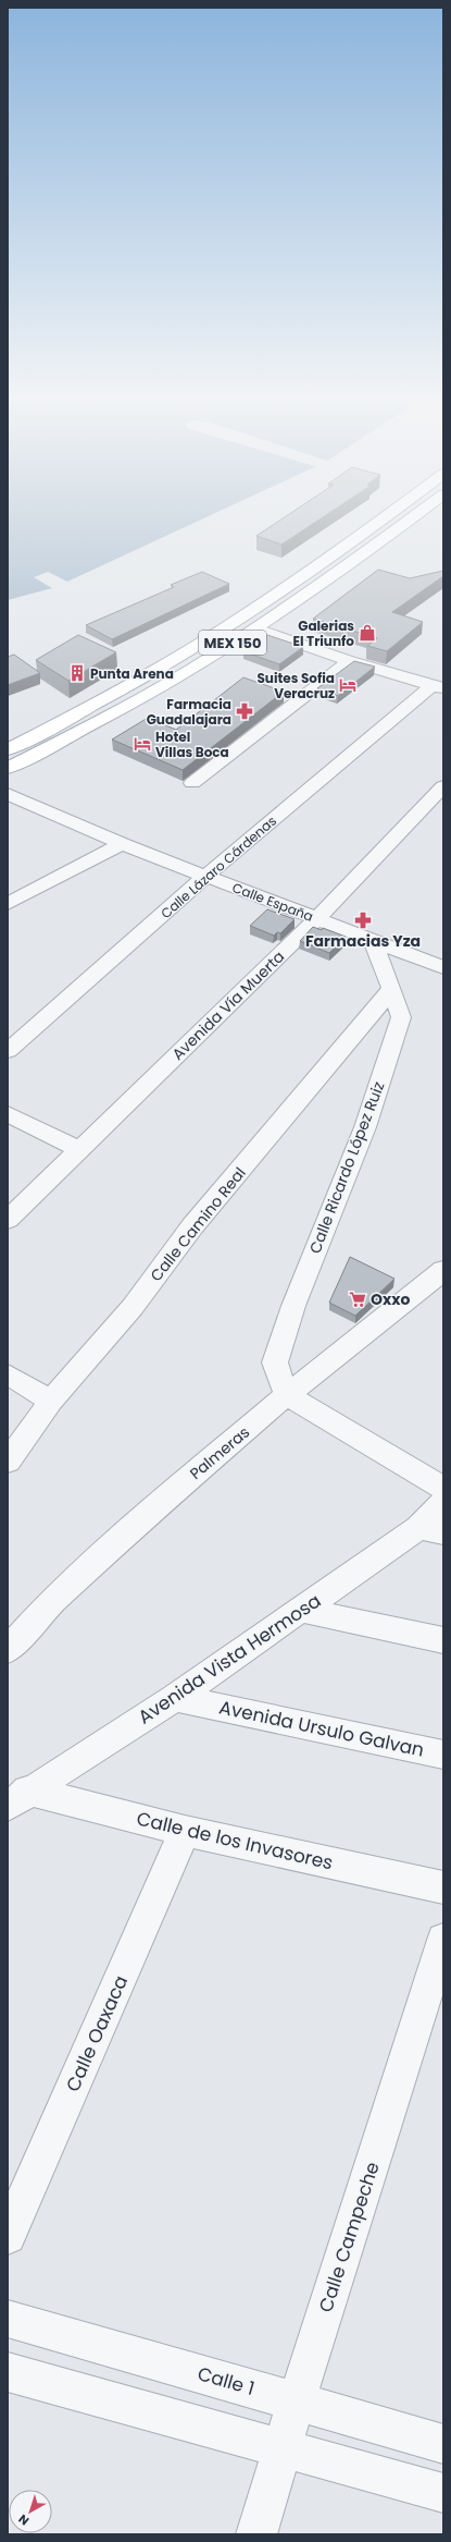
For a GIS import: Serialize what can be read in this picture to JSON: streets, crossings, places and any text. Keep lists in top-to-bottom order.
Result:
{
  "streets": {
    "main road": ["MEX 150"],
    "street": [
      "Calle Lázaro Cárdenas",
      "Calle España",
      "Avenida Vía Muerta",
      "Calle Ricardo López Ruiz",
      "Calle Camino Real",
      "Palmeras",
      "Avenida Vista Hermosa",
      "Avenida Ursulo Galvan",
      "Calle de los Invasores",
      "Calle Oaxaca",
      "Calle Campeche",
      "Calle 1"
    ]
  },
  "crossings": [
    ["Calle Lázaro Cárdenas", "Calle España"],
    ["Calle España", "Avenida Vía Muerta"],
    ["Calle España", "Calle Ricardo López Ruiz"],
    ["Calle Ricardo López Ruiz", "Calle Camino Real"],
    ["Calle Ricardo López Ruiz", "Palmeras"],
    ["Avenida Vista Hermosa", "Avenida Ursulo Galvan"],
    ["Avenida Vista Hermosa", "Calle de los Invasores"],
    ["Calle de los Invasores", "Calle Oaxaca"],
    ["Calle Campeche", "Calle 1"]
  ],
  "places": {
    "shop": ["Galerias El Triunfo"],
    "building": ["Punta Arena"],
    "hotel": ["Suites Sofia Veracruz", "Hotel Villas Boca"],
    "pharmacy": ["Farmacia Guadalajara", "Farmacias Yza"],
    "supermarket": ["Oxxo"]
  },
  "north": "bottom left"
}
